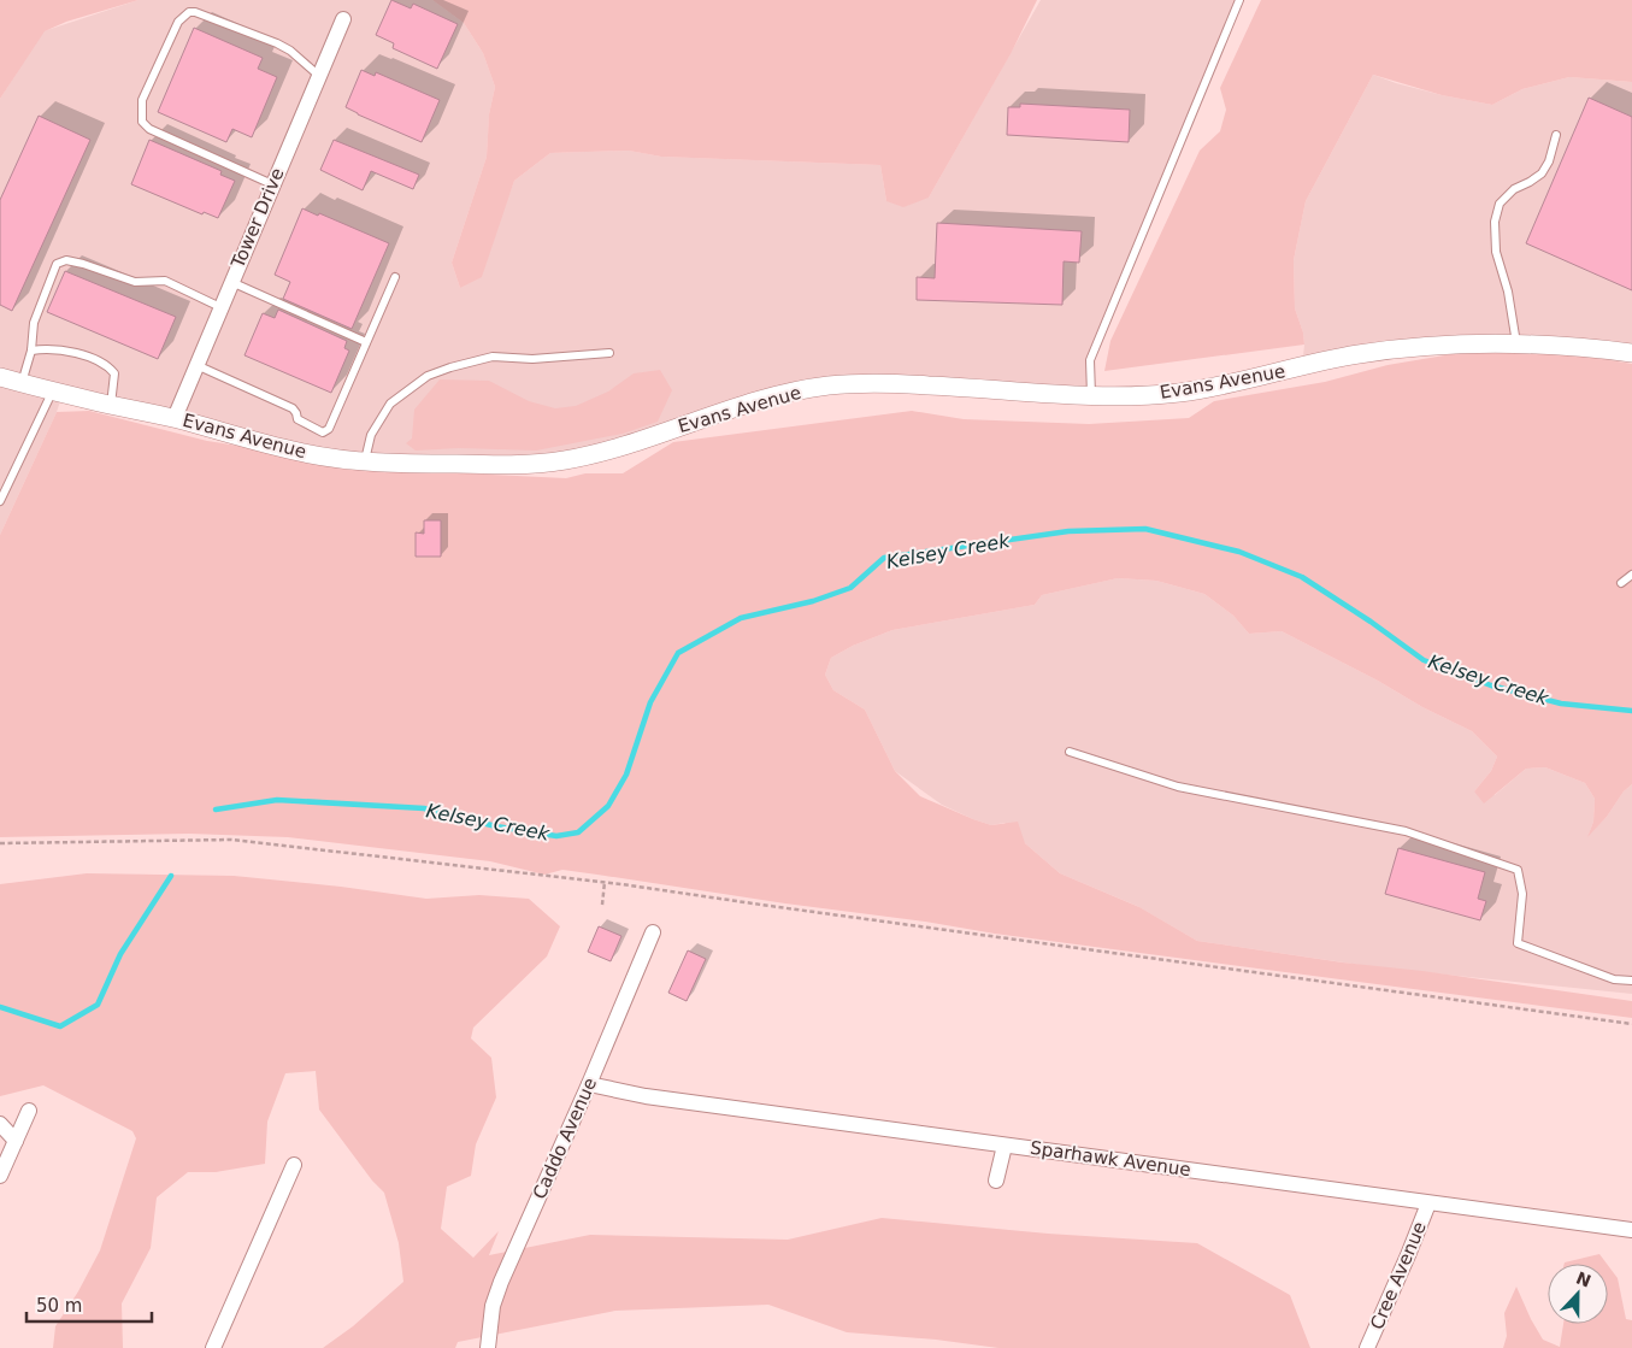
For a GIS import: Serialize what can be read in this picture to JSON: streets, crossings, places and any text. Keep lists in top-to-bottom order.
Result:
{
  "streets": {
    "street": [
      "Tower Drive",
      "Evans Avenue",
      "Caddo Avenue",
      "Sparhawk Avenue",
      "Cree Avenue"
    ]
  },
  "crossings": [
    ["Tower Drive", "Evans Avenue"],
    ["Caddo Avenue", "Sparhawk Avenue"],
    ["Sparhawk Avenue", "Cree Avenue"]
  ],
  "water": ["Kelsey Creek"],
  "scale_bar": "50 m",
  "north": "top"
}
